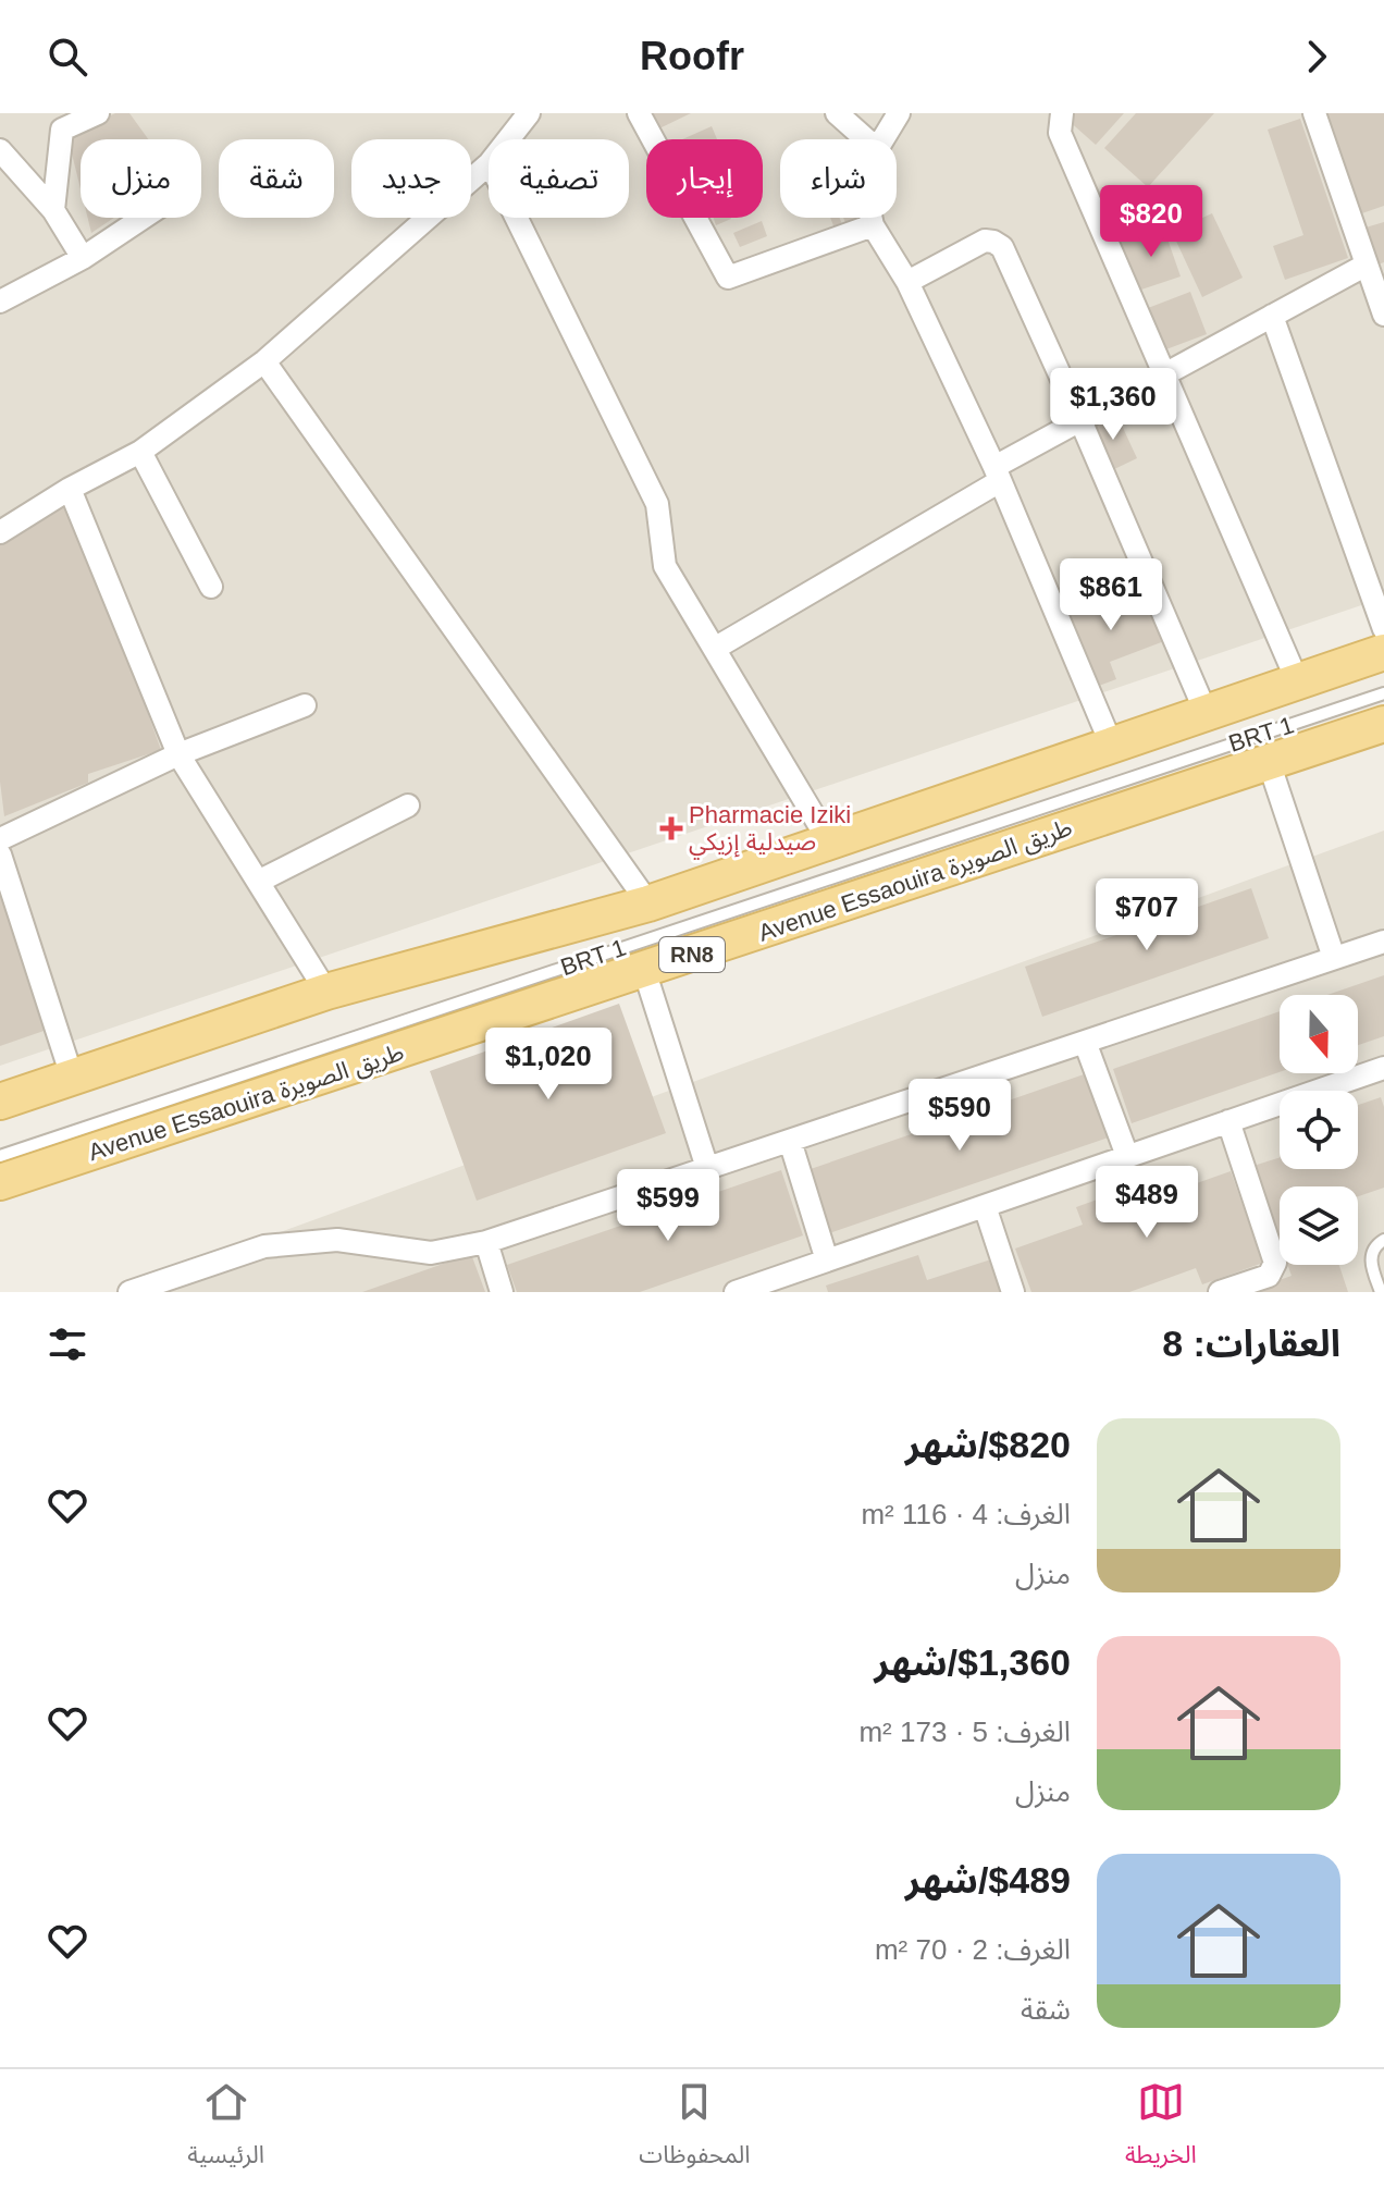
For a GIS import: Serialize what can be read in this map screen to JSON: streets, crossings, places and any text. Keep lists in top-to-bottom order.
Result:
{
  "streets": {
    "main road": ["Avenue Essaouira طريق الصويرة", "RN8"],
    "lane": ["BRT 1"]
  },
  "places": {
    "health": ["Pharmacie Iziki صيدلية إزيكي"]
  },
  "north": "bottom",
  "page": {
    "header": "Roofr",
    "chip": [
      "شراء",
      "إيجار",
      "تصفية",
      "جديد",
      "شقة",
      "منزل"
    ],
    "price": [
      "$820",
      "$1,360",
      "$861",
      "$707",
      "$1,020",
      "$590",
      "$489",
      "$599"
    ],
    "heading": "العقارات: 8",
    "list": [
      {
        "name": "$820/شهر",
        "note": "الغرف: 4 · 116 m² · منزل"
      },
      {
        "name": "$1,360/شهر",
        "note": "الغرف: 5 · 173 m² · منزل"
      },
      {
        "name": "$489/شهر",
        "note": "الغرف: 2 · 70 m² · شقة"
      }
    ],
    "tabs": ["الخريطة", "المحفوظات", "الرئيسية"]
  }
}
